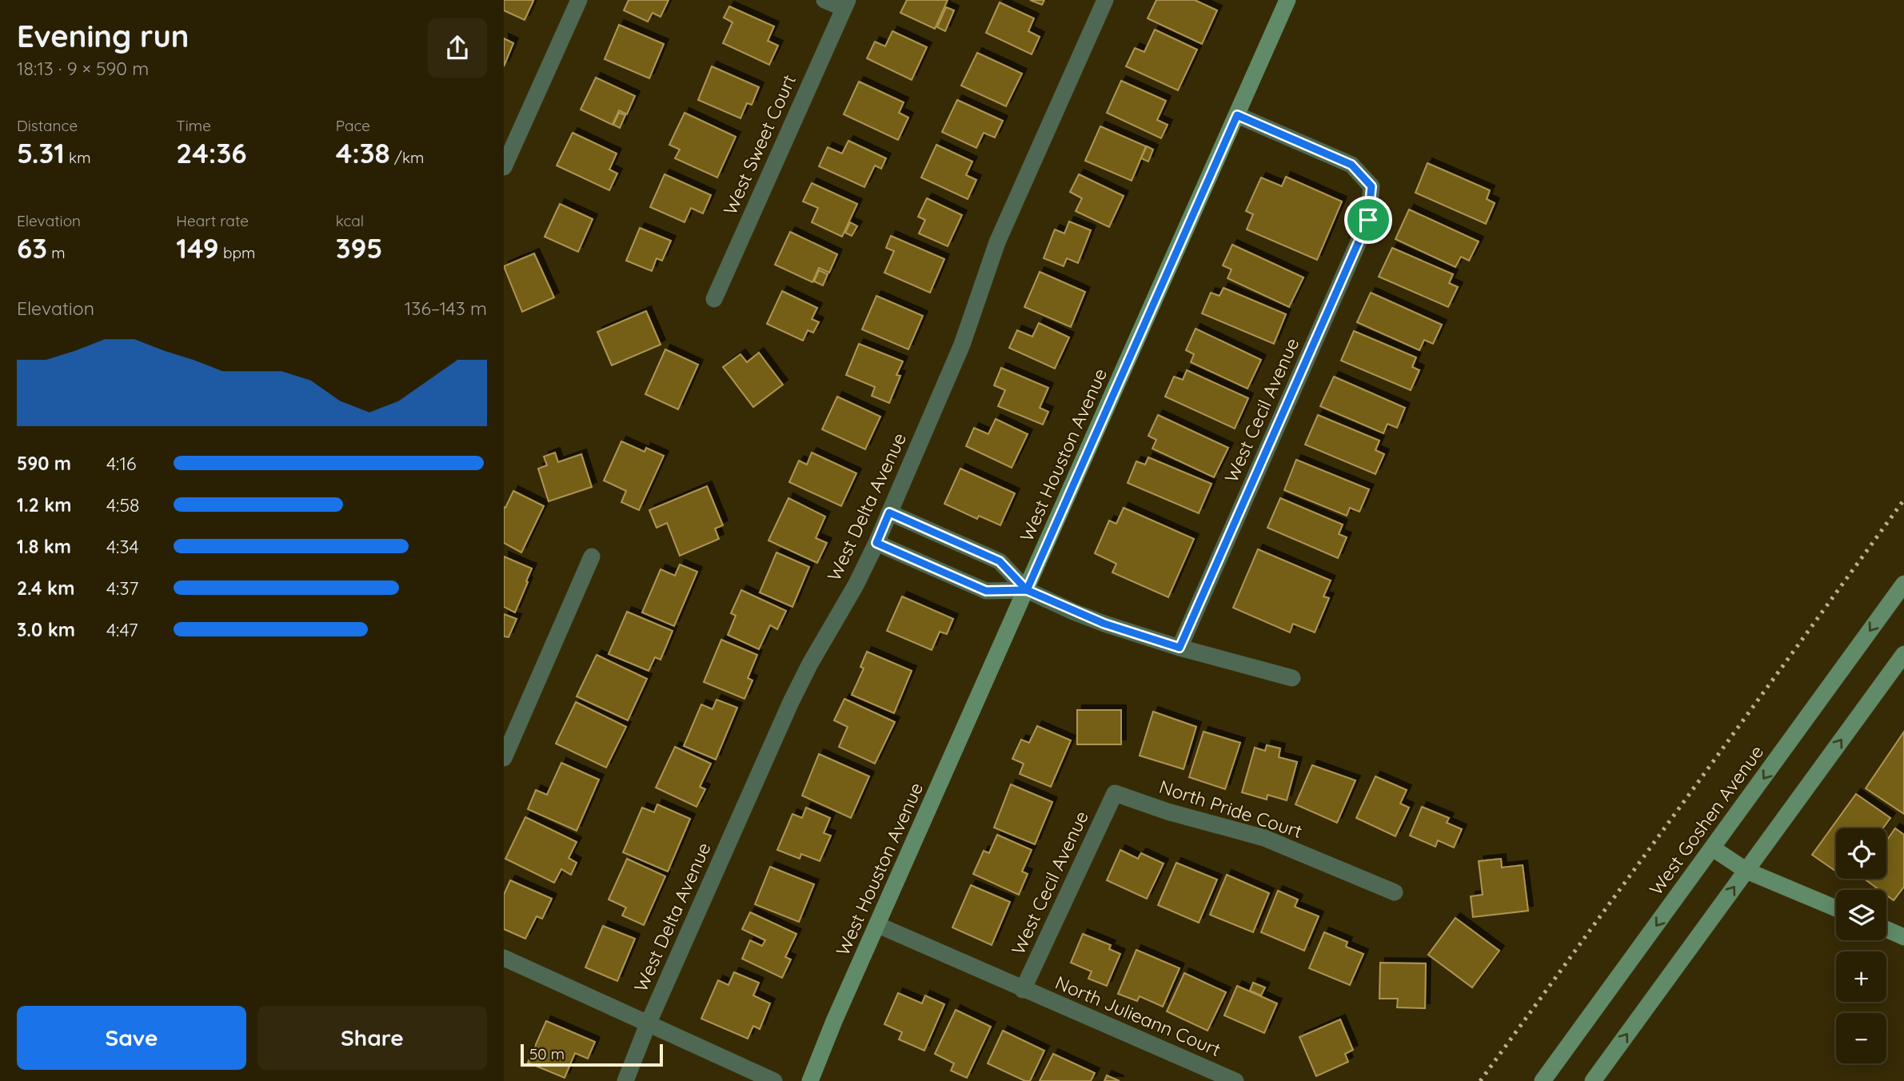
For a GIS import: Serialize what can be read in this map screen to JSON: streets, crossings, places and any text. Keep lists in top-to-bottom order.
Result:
{
  "streets": {
    "street": [
      "West Sweet Court",
      "West Cecil Avenue",
      "West Houston Avenue",
      "West Delta Avenue",
      "North Pride Court",
      "West Goshen Avenue",
      "North Julieann Court"
    ]
  },
  "crossings": [
    ["West Cecil Avenue", "West Houston Avenue"],
    ["West Cecil Avenue", "North Pride Court"],
    ["West Cecil Avenue", "North Julieann Court"],
    ["West Houston Avenue", "North Julieann Court"]
  ],
  "scale_bar": "50 m",
  "page": {
    "heading": ["Evening run", "18:13 · 9 × 590 m"],
    "stats": [
      ["Distance", "5.31 km"],
      ["Time", "24:36"],
      ["Pace", "4:38 /km"],
      ["Elevation", "63 m"],
      ["Heart rate", "149 bpm"],
      ["kcal", "395"]
    ],
    "chart": ["Elevation", "136–143 m"],
    "list": [
      {
        "name": "590 m",
        "note": "4:16"
      },
      {
        "name": "1.2 km",
        "note": "4:58"
      },
      {
        "name": "1.8 km",
        "note": "4:34"
      },
      {
        "name": "2.4 km",
        "note": "4:37"
      },
      {
        "name": "3.0 km",
        "note": "4:47"
      }
    ],
    "map_buttons": ["+", "−"],
    "buttons": ["Save", "Share"],
    "scale": "50 m"
  }
}
